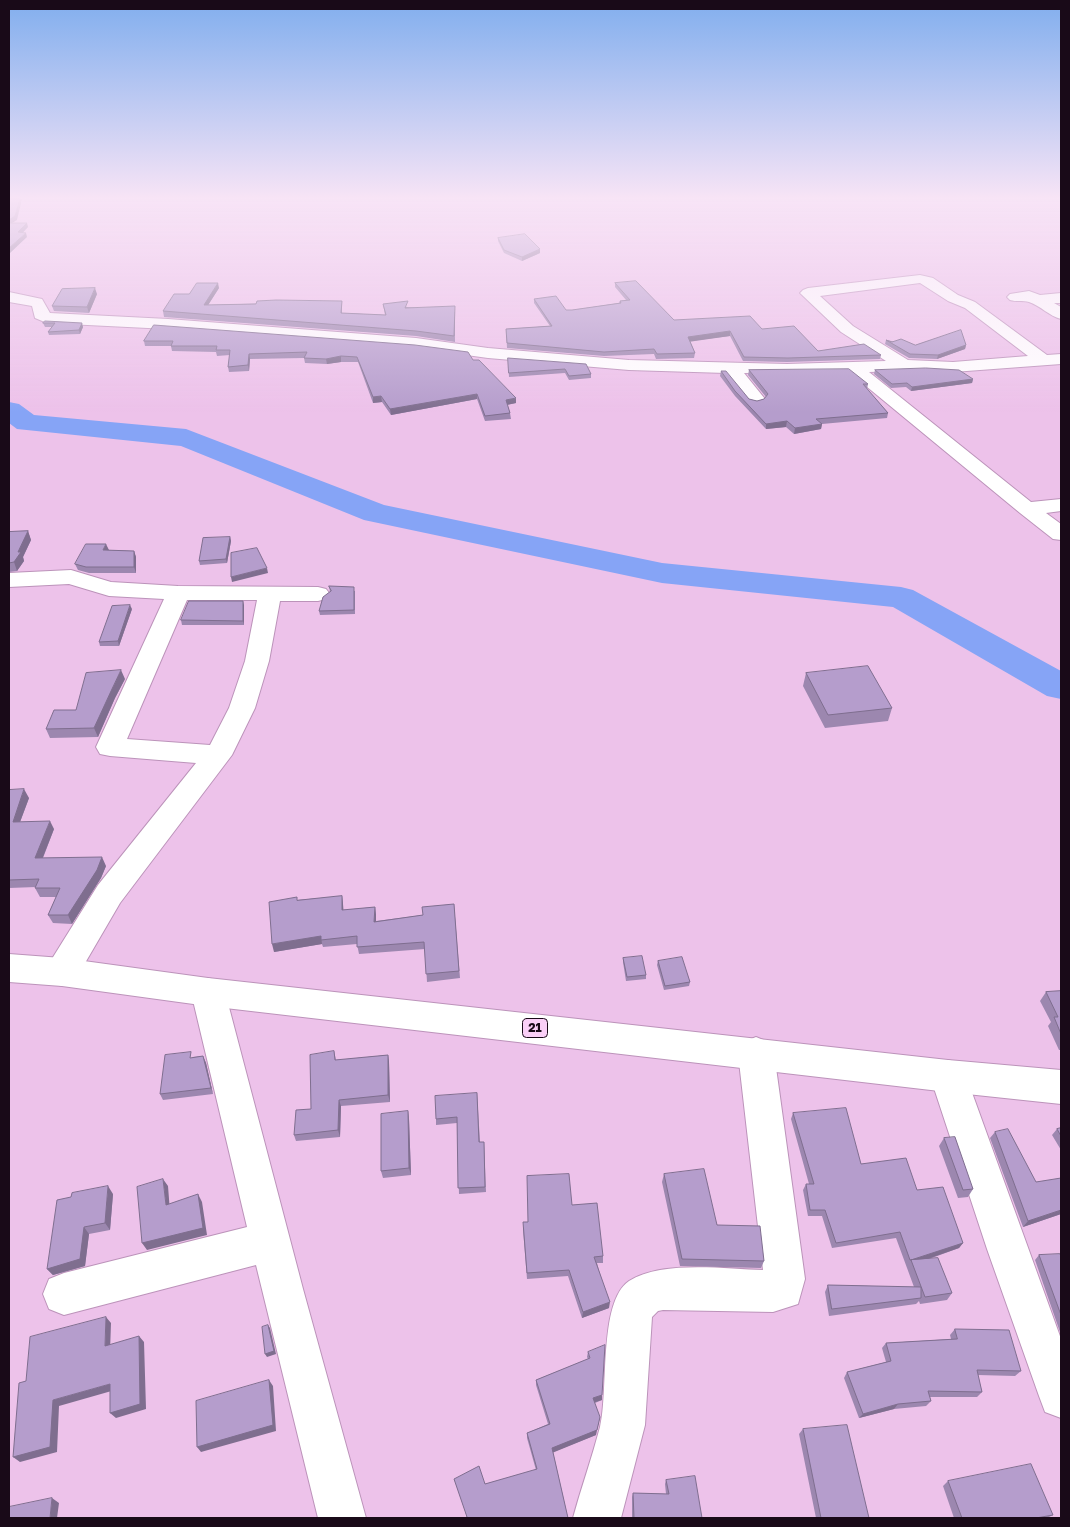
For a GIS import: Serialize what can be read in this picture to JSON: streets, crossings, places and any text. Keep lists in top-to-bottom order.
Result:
{
  "streets": {
    "main road": ["21"]
  }
}
